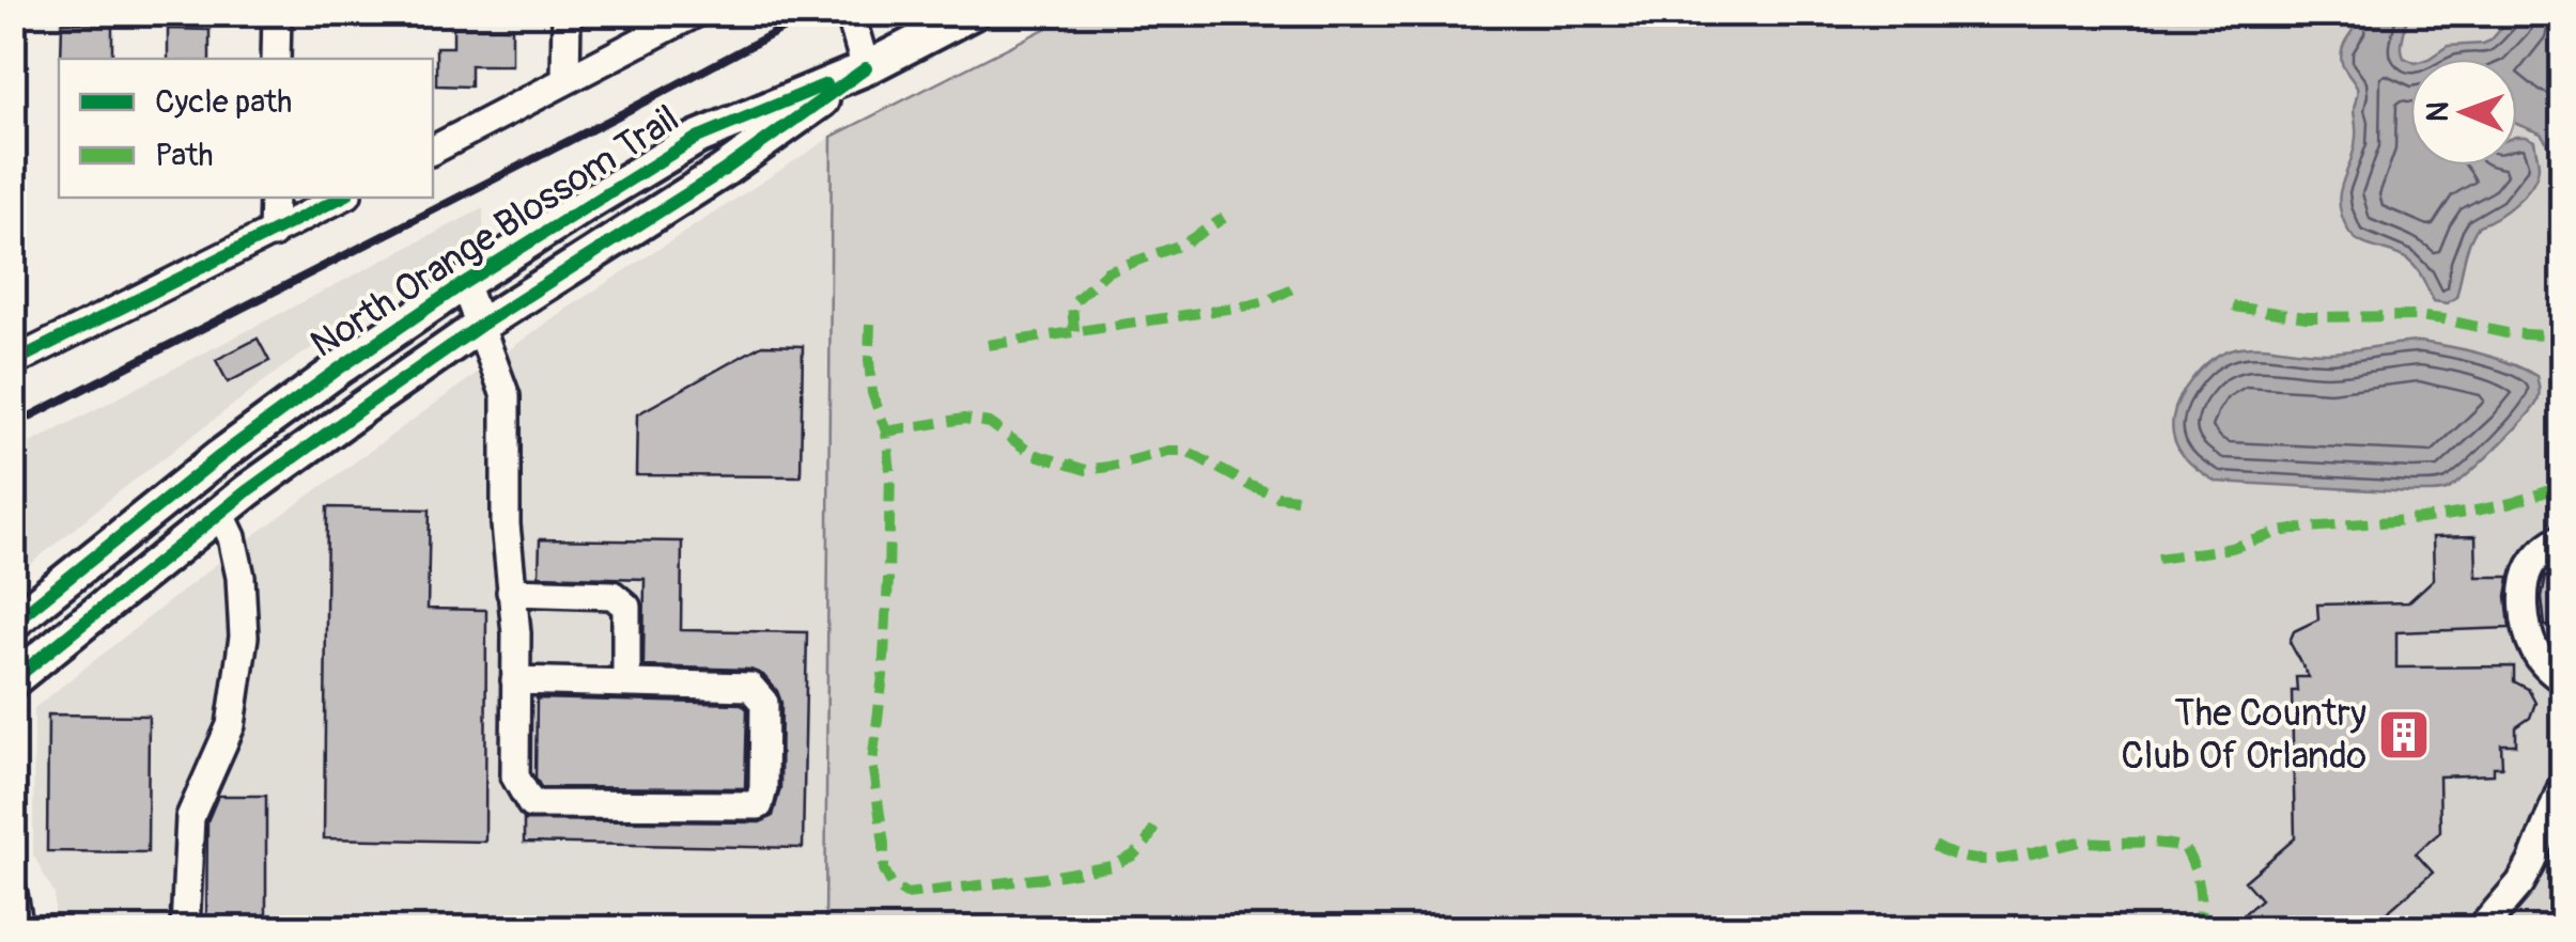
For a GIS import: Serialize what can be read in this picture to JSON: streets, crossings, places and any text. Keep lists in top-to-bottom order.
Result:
{
  "streets": {
    "main road": ["North Orange Blossom Trail"]
  },
  "places": {
    "building": ["The Country Club Of Orlando"]
  },
  "legend": ["Cycle path", "Path"],
  "north": "left"
}
